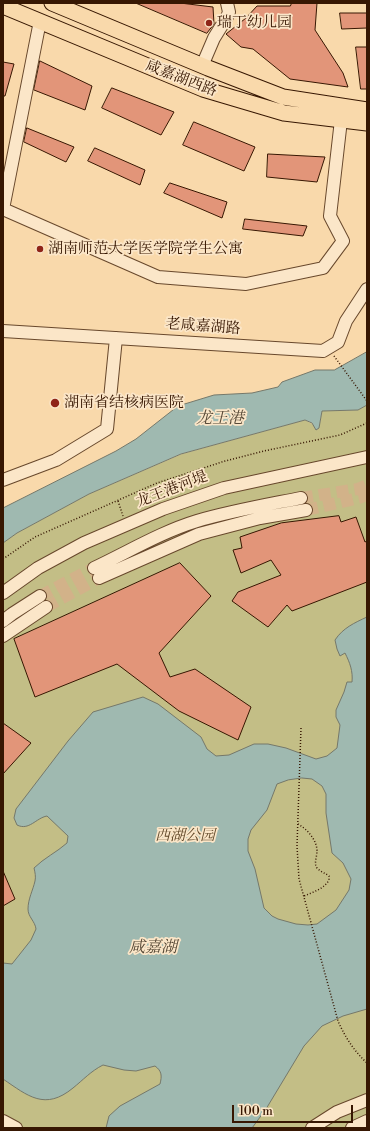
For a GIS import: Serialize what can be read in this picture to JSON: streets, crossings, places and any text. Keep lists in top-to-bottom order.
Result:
{
  "streets": {
    "main road": ["咸嘉湖西路"],
    "street": ["老咸嘉湖路", "龙王港河堤"]
  },
  "water": ["龙王港", "咸嘉湖"],
  "parks": ["西湖公园"],
  "places": ["瑞丁幼儿园", "湖南师范大学医学院学生公寓", "湖南省结核病医院"],
  "scale_bar": "100 m"
}
